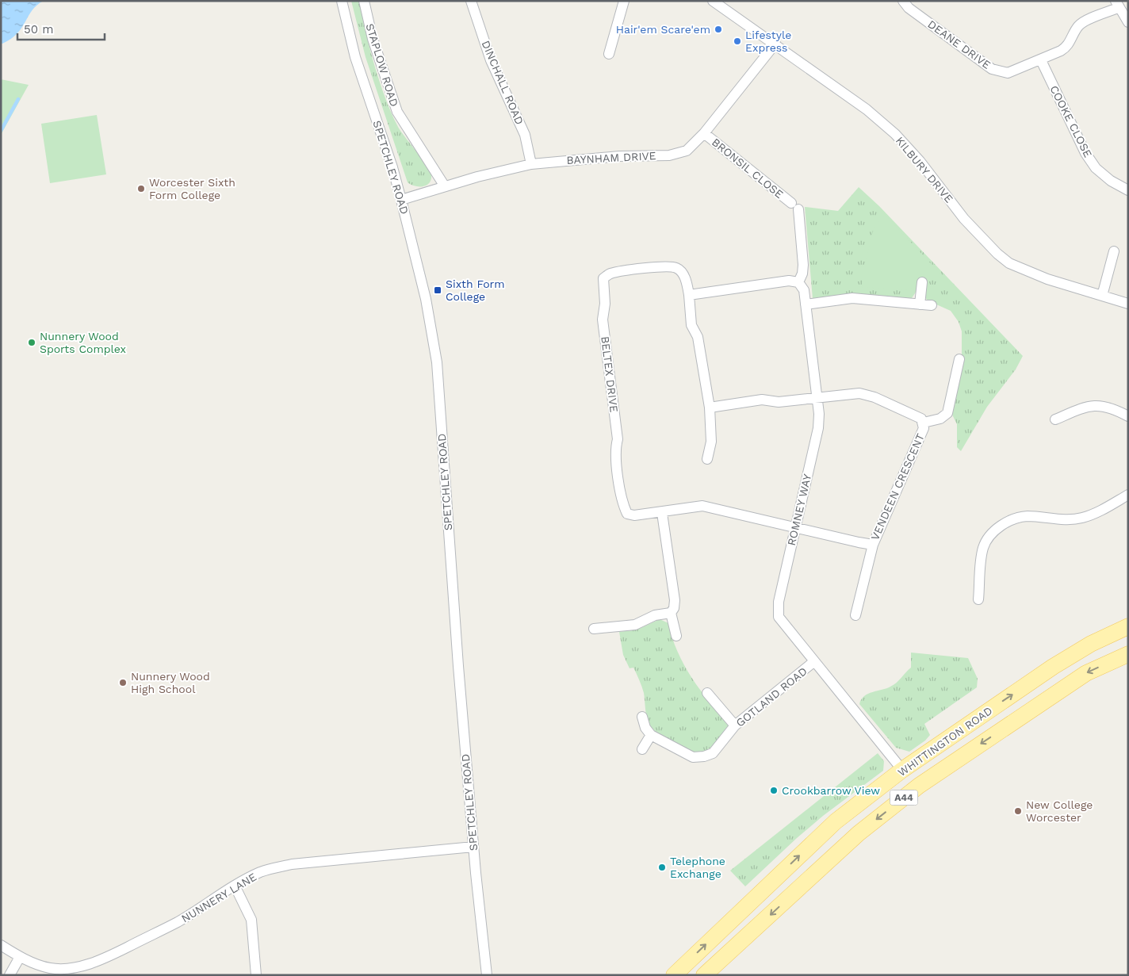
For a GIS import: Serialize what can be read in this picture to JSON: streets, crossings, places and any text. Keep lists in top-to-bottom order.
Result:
{
  "streets": {
    "main road": ["WHITTINGTON ROAD", "A44"],
    "street": [
      "DEANE DRIVE",
      "STAPLOW ROAD",
      "DINCHALL ROAD",
      "COOKE CLOSE",
      "BAYNHAM DRIVE",
      "SPETCHLEY ROAD",
      "BRONSIL CLOSE",
      "KILBURY DRIVE",
      "BELTEX DRIVE",
      "VENDEEN CRESCENT",
      "ROMNEY WAY",
      "GOTLAND ROAD",
      "NUNNERY LANE"
    ]
  },
  "crossings": [
    ["DEANE DRIVE", "COOKE CLOSE"],
    ["STAPLOW ROAD", "BAYNHAM DRIVE"],
    ["DINCHALL ROAD", "BAYNHAM DRIVE"],
    ["BAYNHAM DRIVE", "SPETCHLEY ROAD"],
    ["BAYNHAM DRIVE", "BRONSIL CLOSE"],
    ["BAYNHAM DRIVE", "KILBURY DRIVE"],
    ["SPETCHLEY ROAD", "NUNNERY LANE"],
    ["BRONSIL CLOSE", "ROMNEY WAY"],
    ["BELTEX DRIVE", "VENDEEN CRESCENT"],
    ["BELTEX DRIVE", "ROMNEY WAY"],
    ["VENDEEN CRESCENT", "ROMNEY WAY"],
    ["ROMNEY WAY", "GOTLAND ROAD"],
    ["ROMNEY WAY", "WHITTINGTON ROAD"]
  ],
  "places": {
    "other": [
      "Hair'em Scare'em",
      "Lifestyle Express",
      "Worcester Sixth Form College",
      "Nunnery Wood Sports Complex",
      "Nunnery Wood High School",
      "Crookbarrow View",
      "New College Worcester",
      "Telephone Exchange"
    ],
    "transit": ["Sixth Form College"]
  },
  "scale_bar": "50 m"
}
